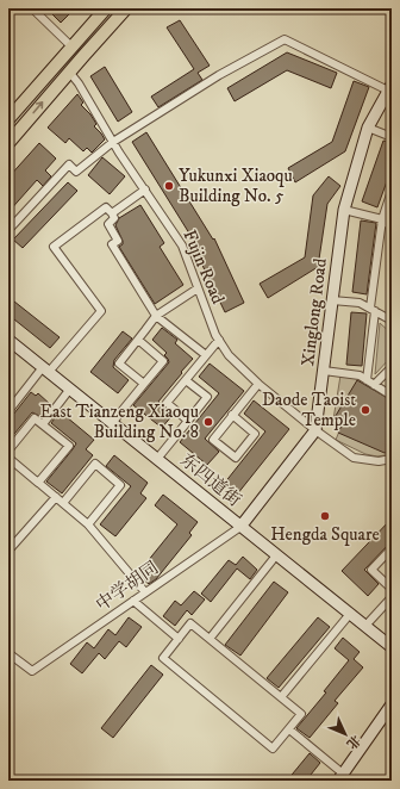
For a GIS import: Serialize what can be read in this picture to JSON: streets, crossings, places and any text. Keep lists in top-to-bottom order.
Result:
{
  "streets": {
    "main road": ["Xinglong Road", "东四道街"],
    "street": ["Fujin Road", "中学胡同"]
  },
  "crossings": [
    ["Fujin Road", "Xinglong Road"],
    ["Xinglong Road", "东四道街"],
    ["Xinglong Road", "中学胡同"],
    ["东四道街", "中学胡同"]
  ],
  "places": [
    "Yukunxi Xiaoqu Building No. 5",
    "Daode Taoist Temple",
    "East Tianzeng Xiaoqu Building No. 8",
    "Hengda Square"
  ],
  "north": "bottom right"
}
